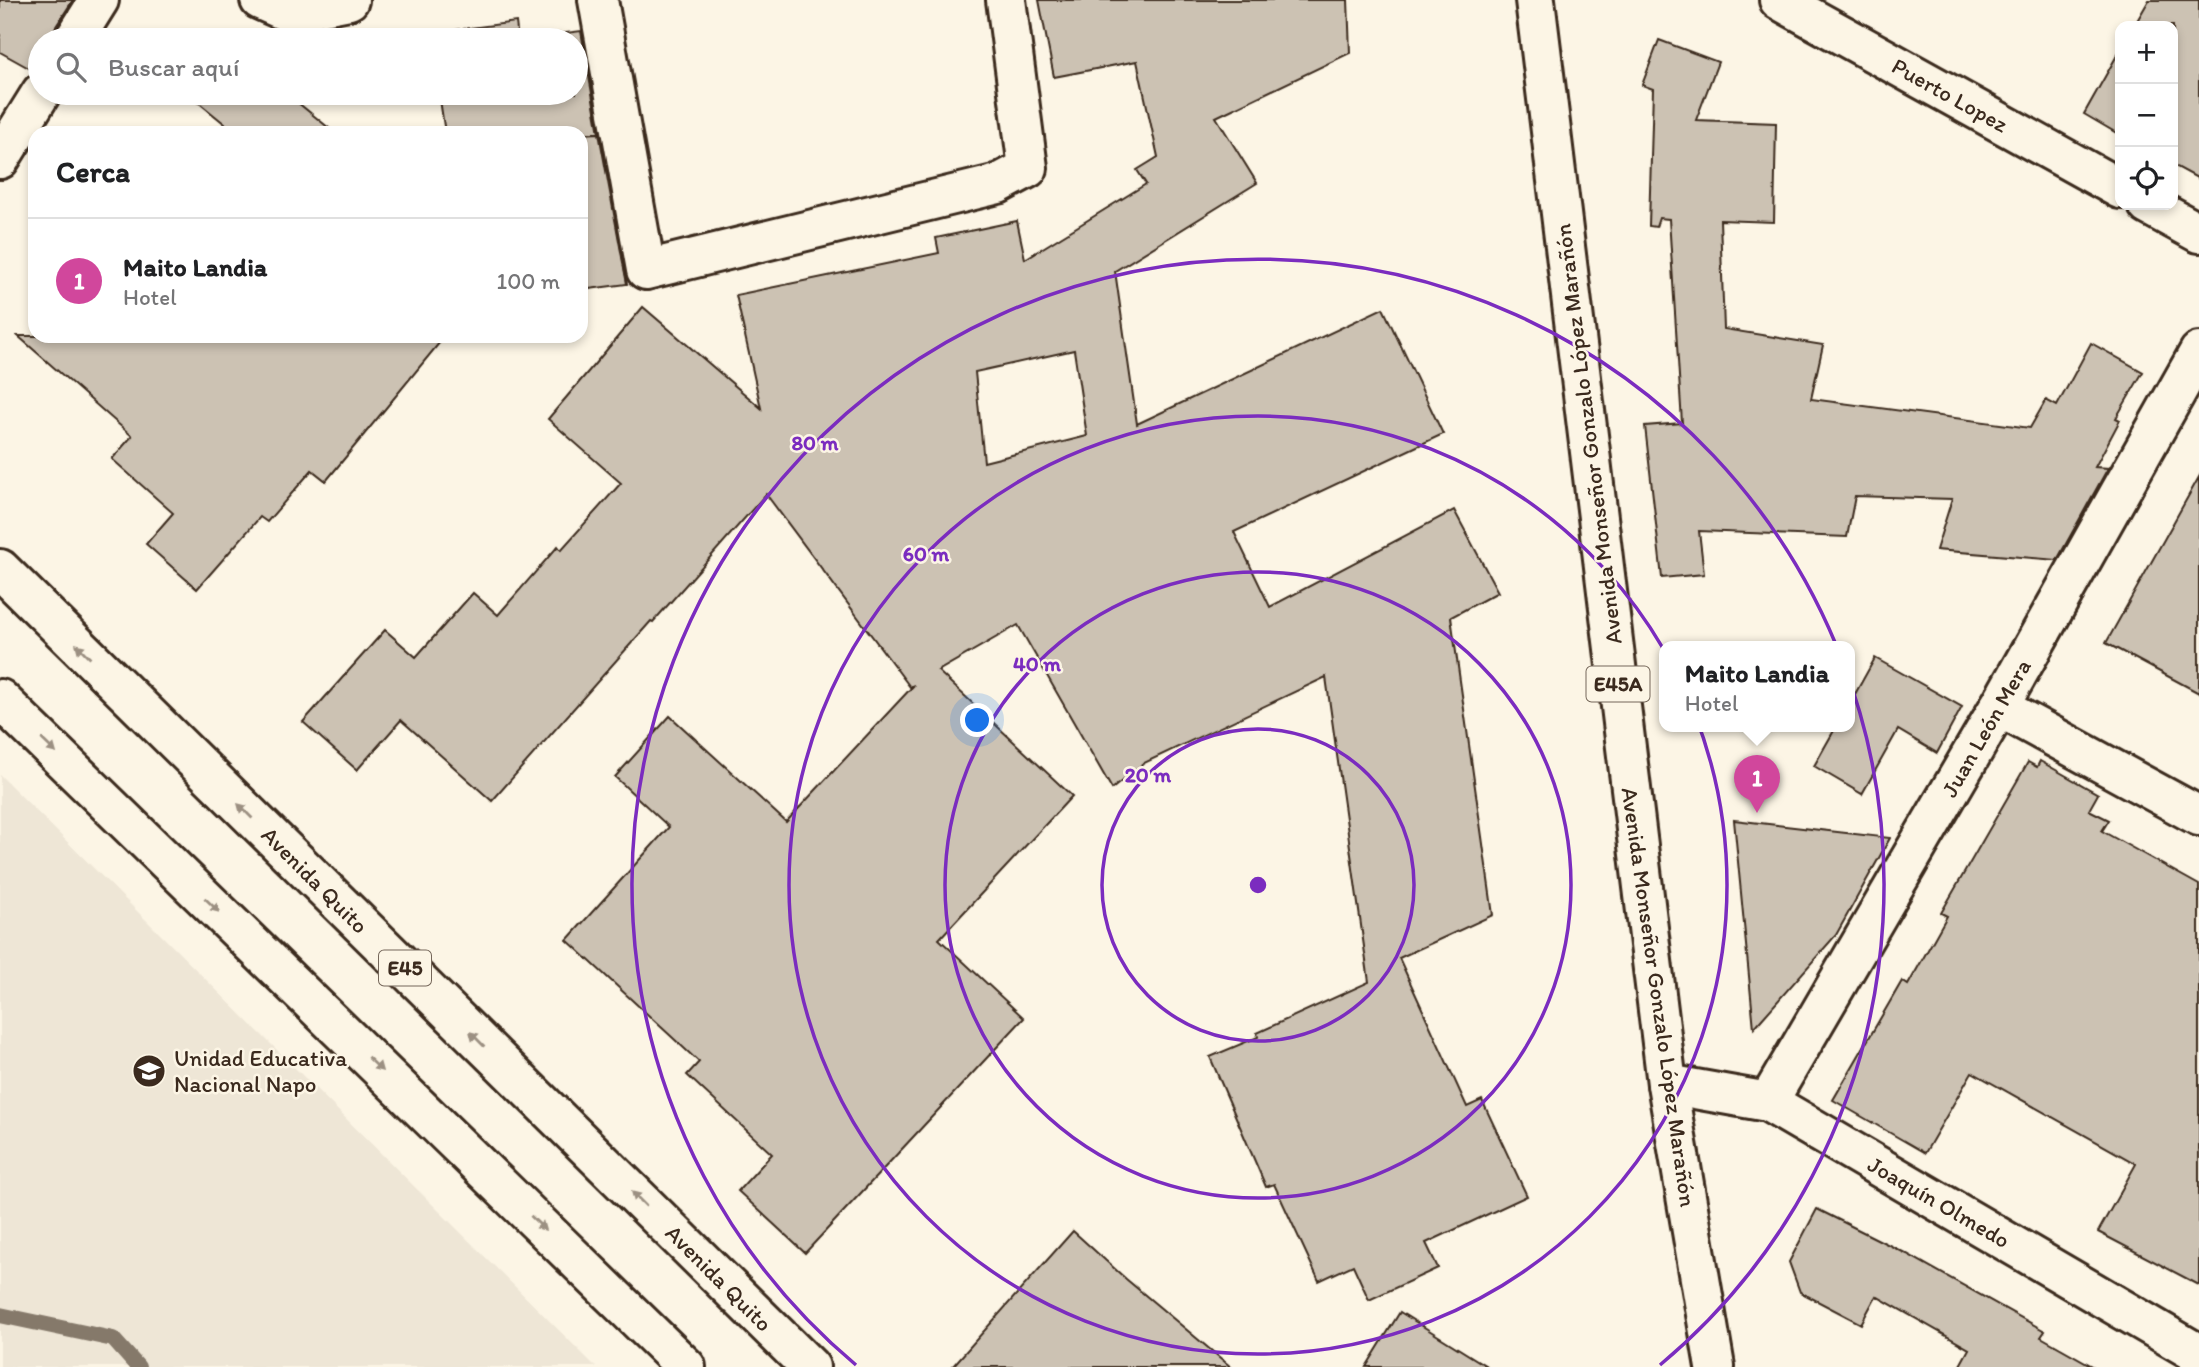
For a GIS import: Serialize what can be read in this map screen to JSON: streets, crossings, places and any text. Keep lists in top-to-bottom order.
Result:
{
  "streets": {
    "main road": [
      "Puerto Lopez",
      "Avenida Monseñor Gonzalo López Marañón",
      "E45A",
      "Juan León Mera",
      "Avenida Quito",
      "E45",
      "Joaquín Olmedo"
    ]
  },
  "crossings": [
    ["Avenida Monseñor Gonzalo López Marañón", "Joaquín Olmedo"],
    ["Juan León Mera", "Joaquín Olmedo"]
  ],
  "places": {
    "school or university": ["Unidad Educativa Nacional Napo"]
  },
  "page": {
    "map_buttons": ["+", "−"],
    "search": "Buscar aquí",
    "heading": "Cerca",
    "list": [
      {
        "mark": "1",
        "name": "Maito Landia",
        "note": "Hotel",
        "value": "100 m"
      }
    ],
    "popup": ["Maito Landia", "Hotel"],
    "pins": "1"
  },
  "rings": [
    "80 m",
    "60 m",
    "40 m",
    "20 m"
  ]
}
